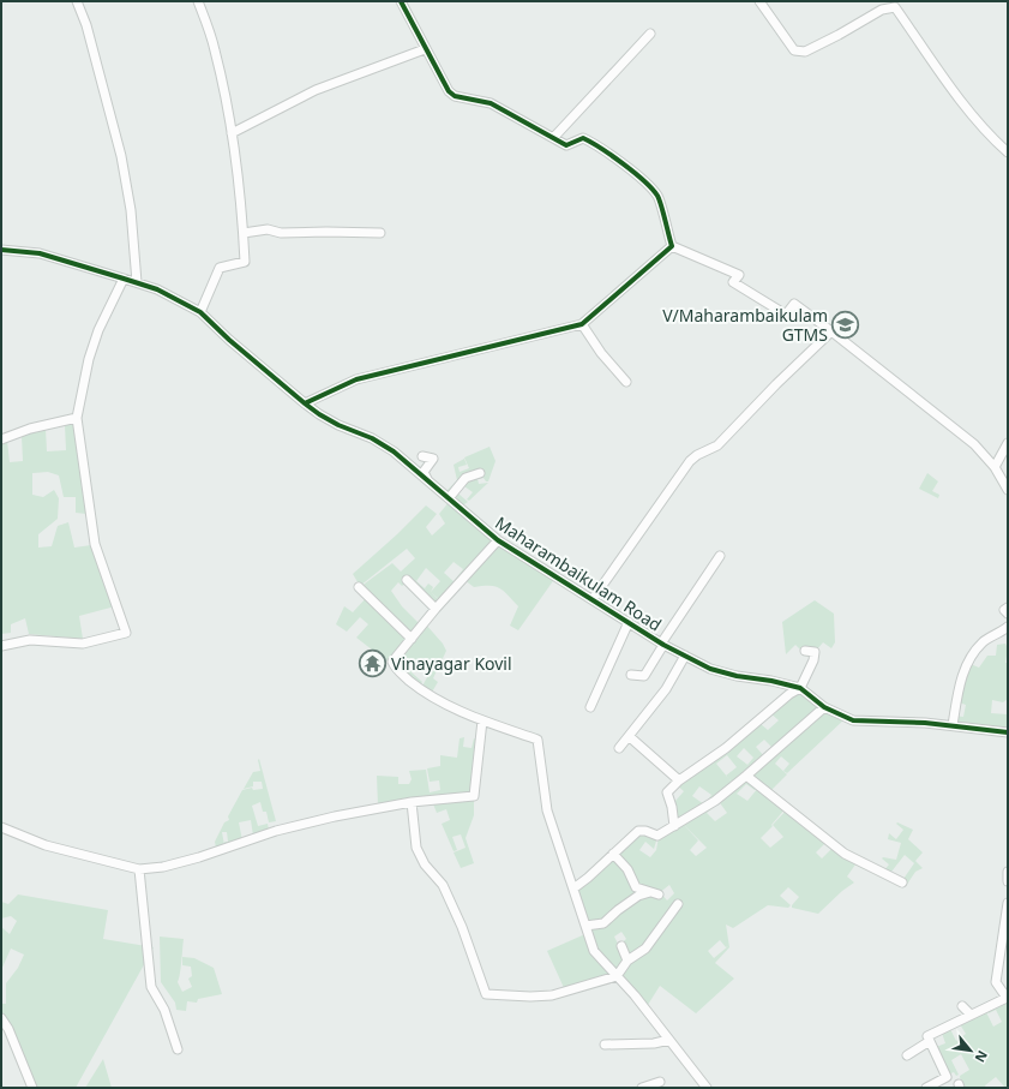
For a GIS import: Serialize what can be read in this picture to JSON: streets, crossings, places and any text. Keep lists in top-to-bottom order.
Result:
{
  "streets": {
    "street": ["Maharambaikulam Road"]
  },
  "places": {
    "school or university": ["V/Maharambaikulam GTMS"],
    "temple": ["Vinayagar Kovil"]
  },
  "north": "bottom right"
}
